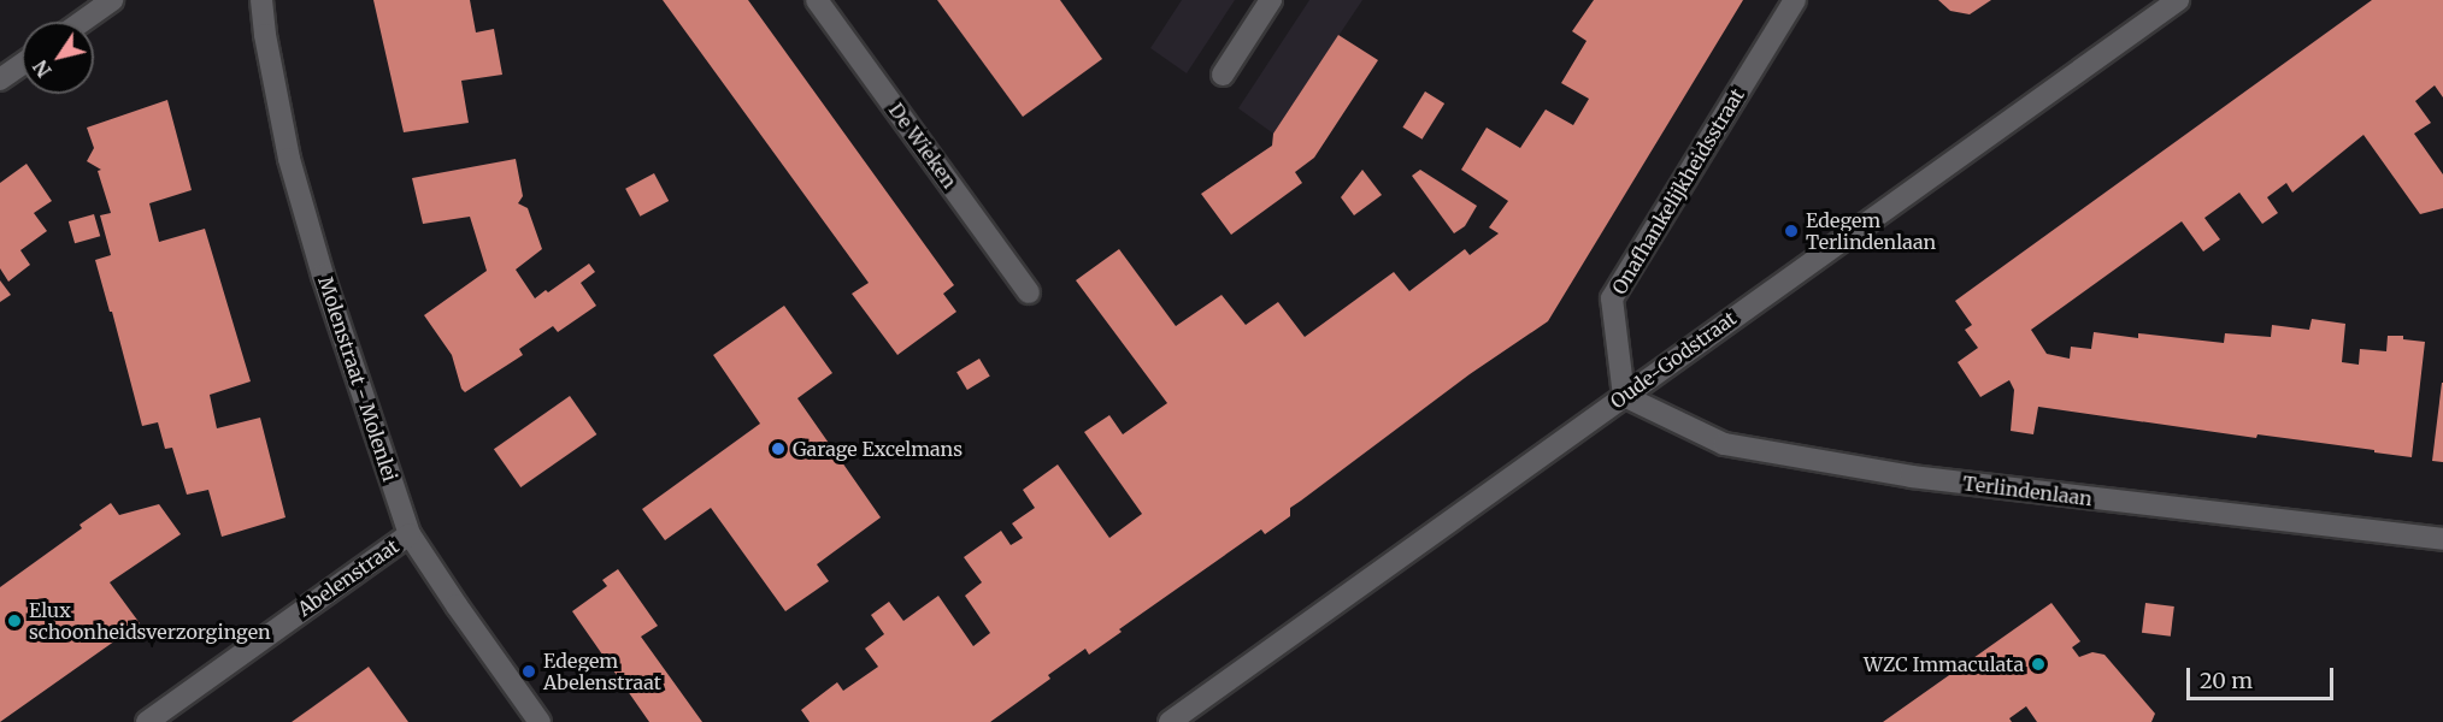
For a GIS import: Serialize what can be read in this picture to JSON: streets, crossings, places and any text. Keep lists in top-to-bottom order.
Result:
{
  "streets": {
    "street": [
      "De Wieken",
      "Onafhankelijkheidsstraat",
      "Oude-Godstraat",
      "Molenstraat - Molenlei",
      "Terlindenlaan",
      "Abelenstraat"
    ]
  },
  "crossings": [
    ["Onafhankelijkheidsstraat", "Oude-Godstraat"],
    ["Onafhankelijkheidsstraat", "Terlindenlaan"],
    ["Oude-Godstraat", "Terlindenlaan"],
    ["Molenstraat - Molenlei", "Abelenstraat"]
  ],
  "places": [
    "Edegem Terlindenlaan",
    "Garage Excelmans",
    "Elux schoonheidsverzorgingen",
    "WZC Immaculata",
    "Edegem Abelenstraat"
  ],
  "scale_bar": "20 m",
  "north": "bottom left"
}
